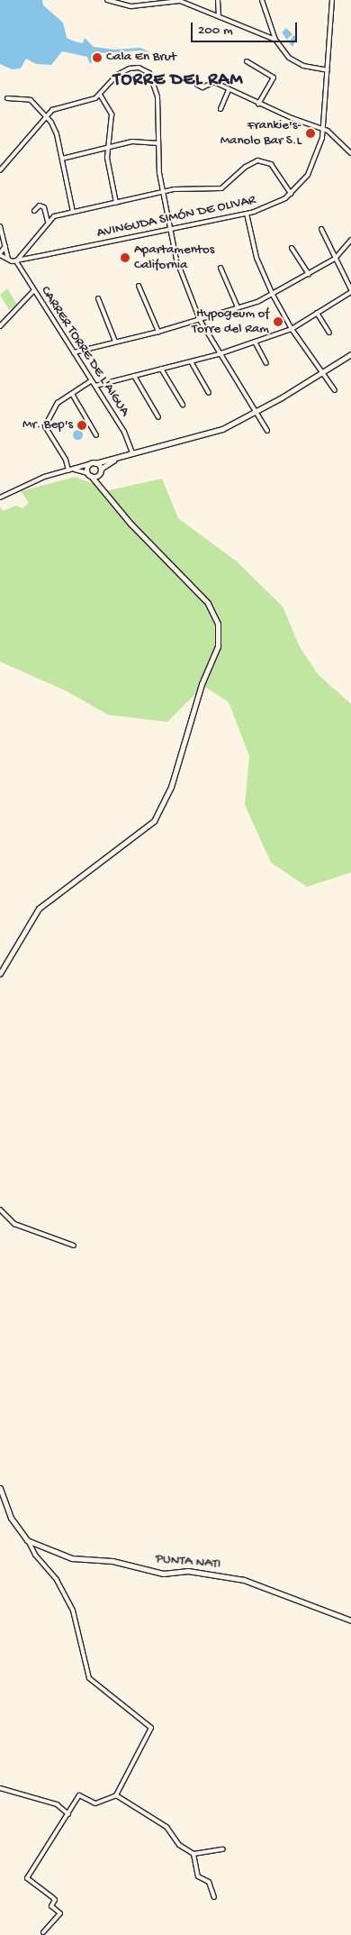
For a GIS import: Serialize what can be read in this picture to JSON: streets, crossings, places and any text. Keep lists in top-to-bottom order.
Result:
{
  "streets": {
    "street": ["AVINGUDA SIMÓN DE OLIVAR", "CARRER TORRE DE L'AIGUA", "PUNTA NATI"]
  },
  "crossings": [
    ["AVINGUDA SIMÓN DE OLIVAR", "CARRER TORRE DE L'AIGUA"]
  ],
  "districts": ["TORRE DEL RAM"],
  "places": [
    "Cala En Brut",
    "Frankie's- Manolo Bar S.L",
    "Apartamentos California",
    "Hypogeum of Torre del Ram",
    "Mr. Bep's"
  ],
  "scale_bar": "200 m"
}
